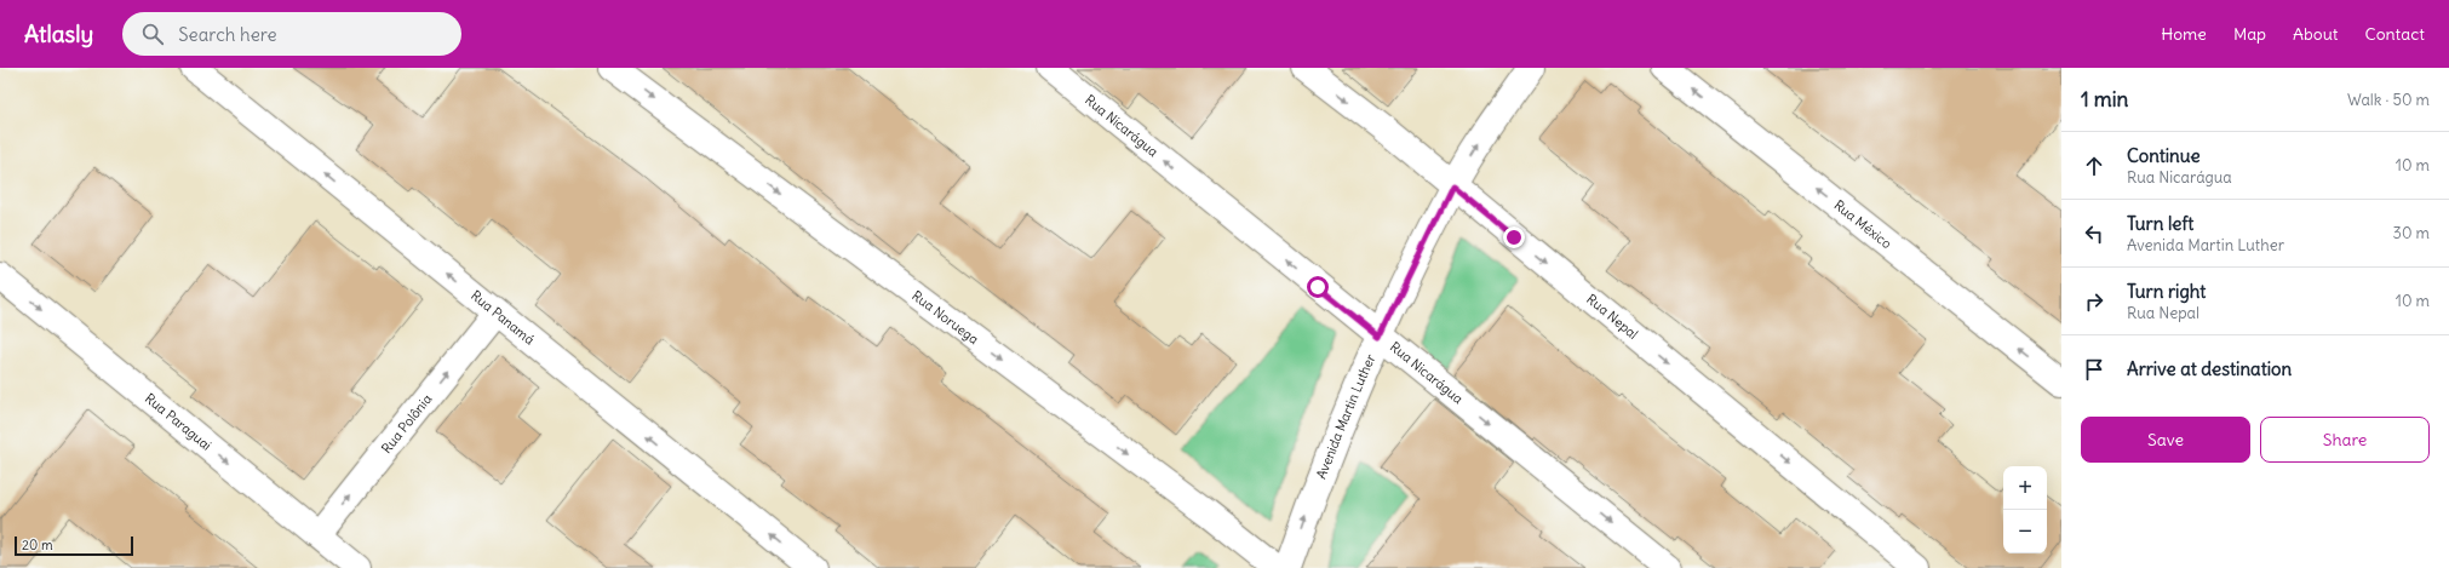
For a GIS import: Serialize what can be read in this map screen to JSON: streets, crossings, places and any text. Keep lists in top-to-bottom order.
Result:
{
  "streets": {
    "street": [
      "Rua Nicarágua",
      "Rua México",
      "Rua Noruega",
      "Rua Nepal",
      "Rua Panamá",
      "Avenida Martin Luther",
      "Rua Paraguai",
      "Rua Polônia"
    ]
  },
  "crossings": [
    ["Rua Nicarágua", "Avenida Martin Luther"],
    ["Rua Nepal", "Avenida Martin Luther"],
    ["Rua Panamá", "Rua Polônia"],
    ["Rua Paraguai", "Rua Polônia"]
  ],
  "one_way": [
    "Rua México",
    "Rua Noruega",
    "Rua Nepal",
    "Rua Panamá",
    "Avenida Martin Luther",
    "Rua Paraguai",
    "Rua Polônia"
  ],
  "scale_bar": "20 m",
  "page": {
    "header": "Atlasly",
    "search": "Search here",
    "nav": [
      "Home",
      "Map",
      "About",
      "Contact"
    ],
    "heading": ["1 min", "Walk · 50 m"],
    "list": [
      ["Continue", "Rua Nicarágua", "10 m"],
      ["Turn left", "Avenida Martin Luther", "30 m"],
      ["Turn right", "Rua Nepal", "10 m"],
      "Arrive at destination"
    ],
    "buttons": ["Save", "Share"],
    "map_buttons": ["+", "−"],
    "scale": "20 m"
  }
}
